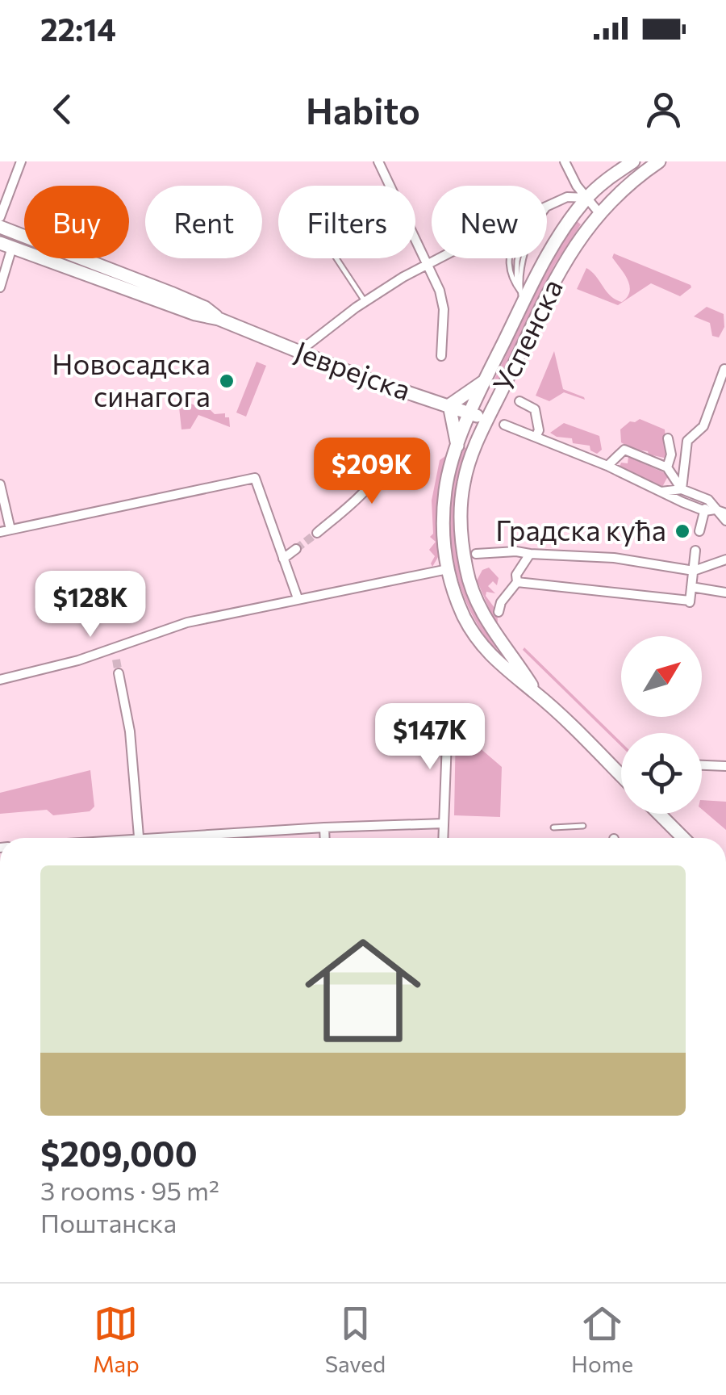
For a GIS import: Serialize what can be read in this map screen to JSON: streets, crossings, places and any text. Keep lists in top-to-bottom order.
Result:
{
  "streets": {
    "main road": ["Успенска", "Јеврејска"]
  },
  "crossings": [
    ["Успенска", "Јеврејска"]
  ],
  "places": ["Новосадска синагога", "Градска кућа"],
  "north": "top right",
  "page": {
    "status": "22:14",
    "header": "Habito",
    "chip": [
      "Buy",
      "Rent",
      "Filters",
      "New"
    ],
    "price": ["$209K", "$128K", "$147K"],
    "list": [
      {
        "name": "$209,000",
        "note": "3 rooms · 95 m² · Поштанска"
      }
    ],
    "tabs": ["Map", "Saved", "Home"]
  }
}
